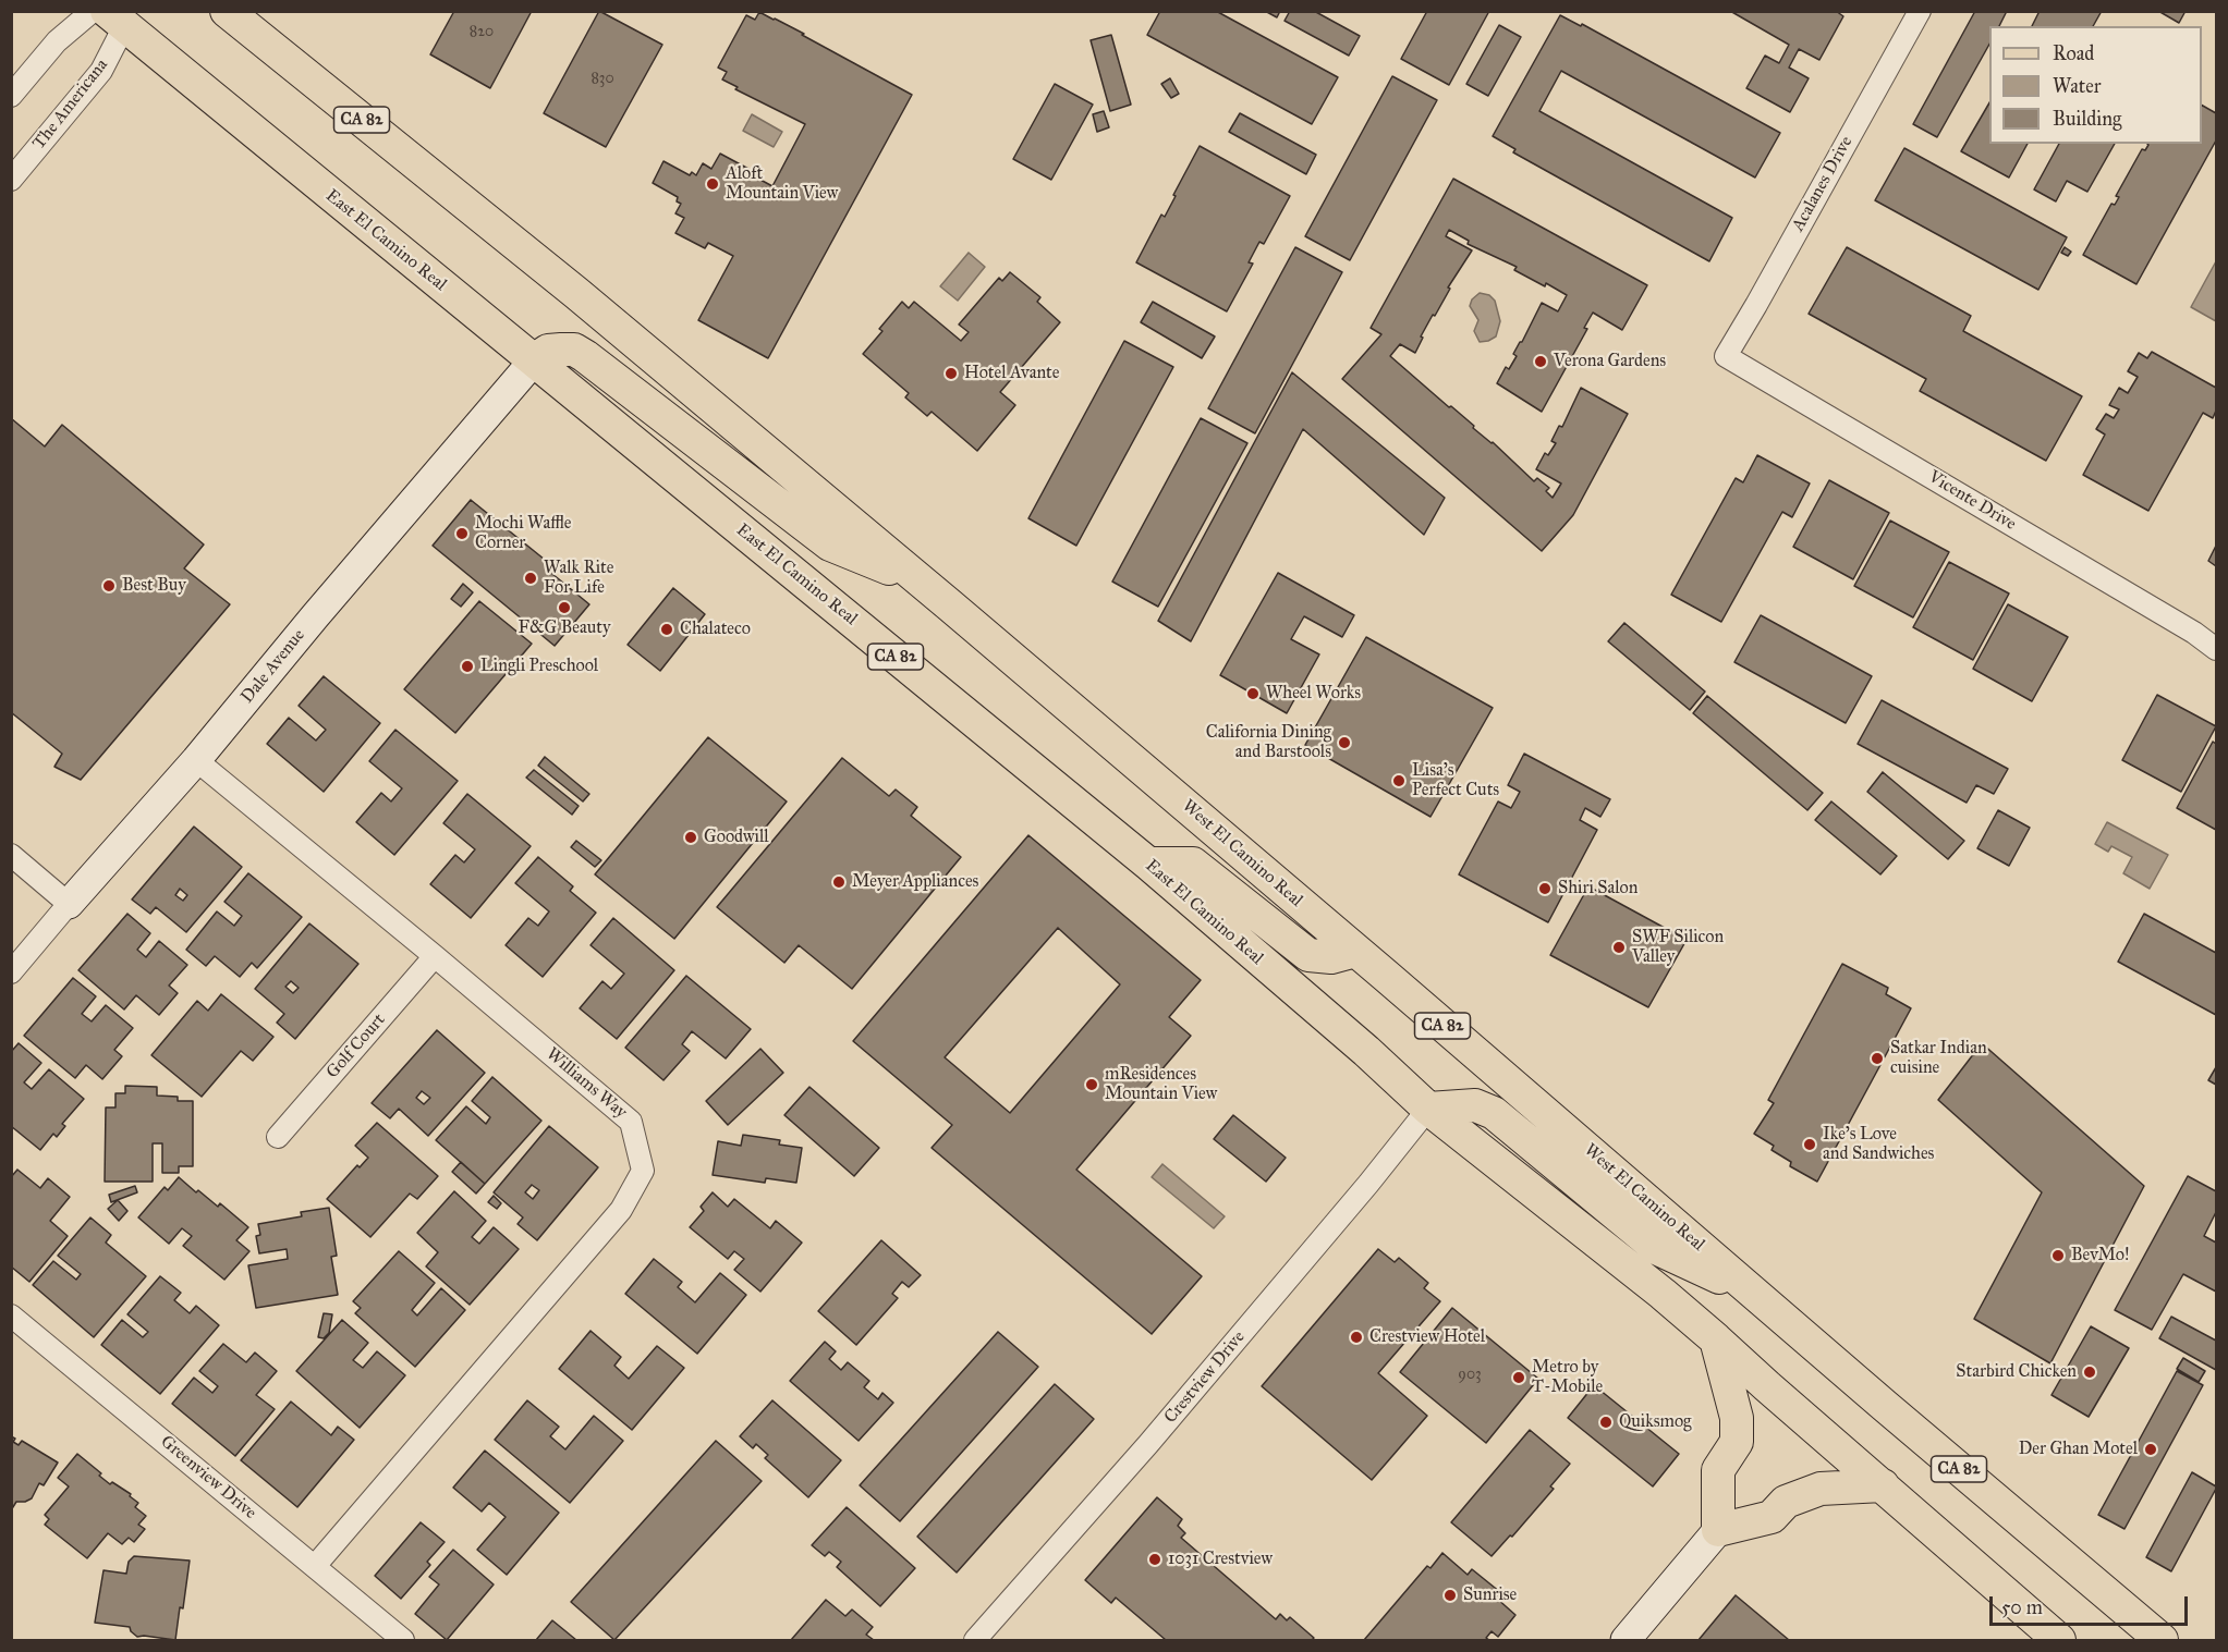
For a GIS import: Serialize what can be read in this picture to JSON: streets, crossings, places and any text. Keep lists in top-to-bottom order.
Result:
{
  "streets": {
    "main road": ["CA 82", "East El Camino Real", "West El Camino Real"],
    "street": [
      "The Americana",
      "Acalanes Drive",
      "Vicente Drive",
      "Dale Avenue",
      "Golf Court",
      "Williams Way",
      "Crestview Drive",
      "Greenview Drive"
    ]
  },
  "crossings": [
    ["The Americana", "East El Camino Real"],
    ["CA 82", "East El Camino Real"],
    ["CA 82", "West El Camino Real"],
    ["Acalanes Drive", "Vicente Drive"],
    ["East El Camino Real", "Dale Avenue"],
    ["East El Camino Real", "Crestview Drive"],
    ["Dale Avenue", "Williams Way"],
    ["Golf Court", "Williams Way"],
    ["Williams Way", "Greenview Drive"]
  ],
  "places": [
    "Aloft Mountain View",
    "Verona Gardens",
    "Hotel Avante",
    "Mochi Waffle Corner",
    "Walk Rite For Life",
    "Best Buy",
    "F&G Beauty",
    "Chalateco",
    "Lingli Preschool",
    "Wheel Works",
    "California Dining and Barstools",
    "Lisa's Perfect Cuts",
    "Goodwill",
    "Meyer Appliances",
    "Shiri Salon",
    "SWF Silicon Valley",
    "Satkar Indian cuisine",
    "mResidences Mountain View",
    "Ike's Love and Sandwiches",
    "BevMo!",
    "Crestview Hotel",
    "Starbird Chicken",
    "Metro by T-Mobile",
    "Quiksmog",
    "Der Ghan Motel",
    "1031 Crestview",
    "Sunrise"
  ],
  "house_numbers": ["820", "830", "903"],
  "legend": ["Road", "Water", "Building"],
  "scale_bar": "50 m"
}
